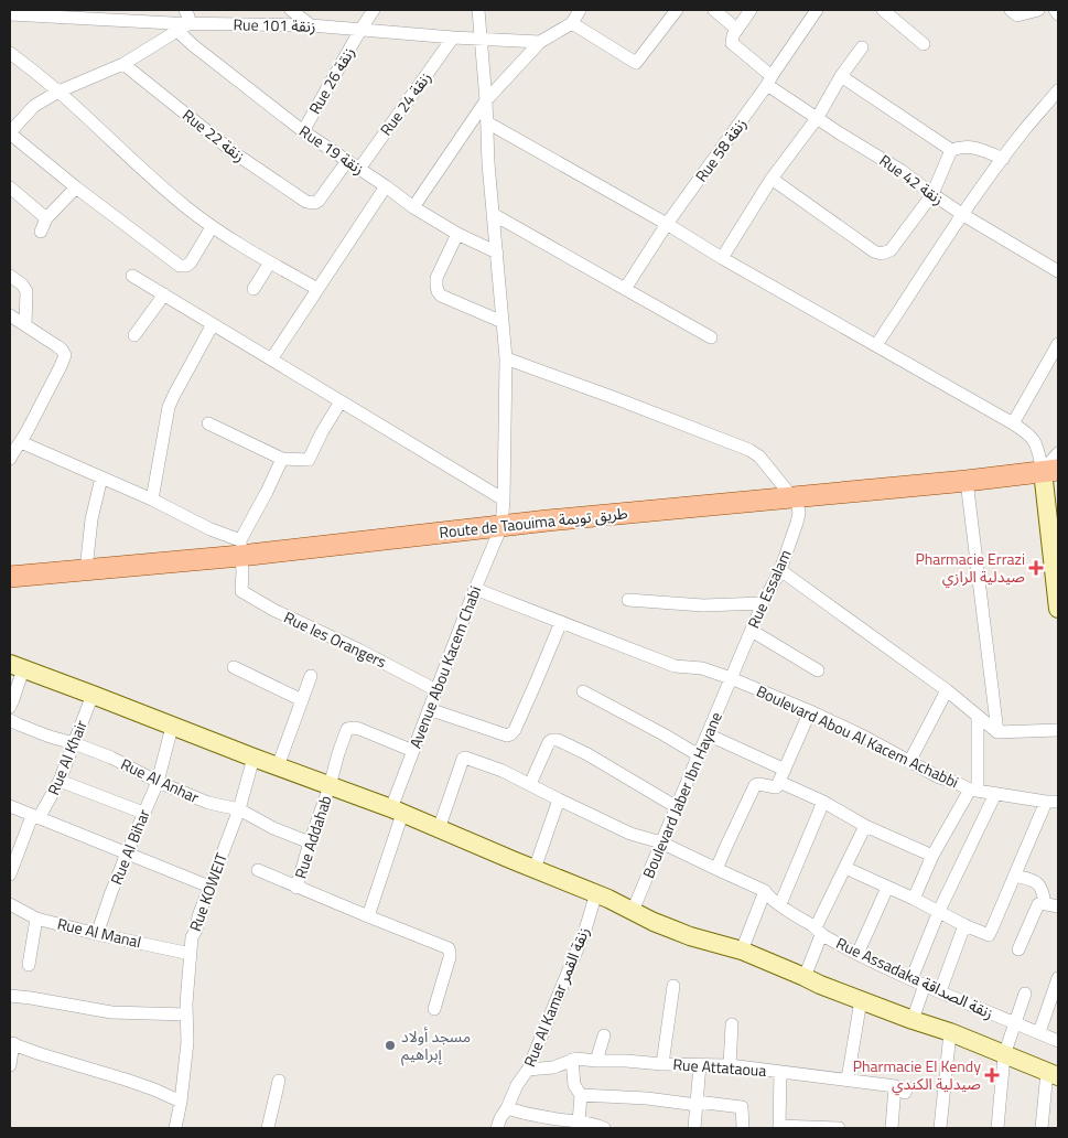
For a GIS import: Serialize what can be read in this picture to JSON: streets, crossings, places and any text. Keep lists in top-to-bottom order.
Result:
{
  "streets": {
    "main road": ["Route de Taouima طريق تويمة"],
    "street": [
      "Rue 101 زنقة",
      "Rue 26 زنقة",
      "Rue 24 زنقة",
      "Rue 22 زنقة",
      "Rue 19 زنقة",
      "Rue 58 زنقة",
      "Rue 42 زنقة",
      "Rue Essalam",
      "Rue les Orangers",
      "Avenue Abou Kacem Chabi",
      "Boulevard Abou Al Kacem Achabbi",
      "Rue Al Khair",
      "Rue Al Anhar",
      "Boulevard Jaber Ibn Hayane",
      "Rue Addahab",
      "Rue Al Bihar",
      "Rue KOWEIT",
      "Rue Al Manal",
      "Rue Assadaka زنقة الصداقة",
      "Rue Al Kamar زنقة القمر",
      "Rue Attataoua"
    ]
  },
  "crossings": [
    ["Rue 101 زنقة", "Rue 26 زنقة"],
    ["Rue 101 زنقة", "Rue 24 زنقة"],
    ["Rue 101 زنقة", "Avenue Abou Kacem Chabi"],
    ["Rue 26 زنقة", "Rue 19 زنقة"],
    ["Rue 24 زنقة", "Rue 19 زنقة"],
    ["Rue 22 زنقة", "Rue 19 زنقة"],
    ["Rue 19 زنقة", "Avenue Abou Kacem Chabi"],
    ["Rue 58 زنقة", "Rue 42 زنقة"],
    ["Route de Taouima طريق تويمة", "Rue Essalam"],
    ["Route de Taouima طريق تويمة", "Rue les Orangers"],
    ["Route de Taouima طريق تويمة", "Avenue Abou Kacem Chabi"],
    ["Rue Essalam", "Boulevard Abou Al Kacem Achabbi"],
    ["Rue Essalam", "Boulevard Jaber Ibn Hayane"],
    ["Rue les Orangers", "Avenue Abou Kacem Chabi"],
    ["Avenue Abou Kacem Chabi", "Boulevard Abou Al Kacem Achabbi"],
    ["Avenue Abou Kacem Chabi", "Rue Addahab"],
    ["Boulevard Abou Al Kacem Achabbi", "Boulevard Jaber Ibn Hayane"],
    ["Rue Al Khair", "Rue Al Anhar"],
    ["Rue Al Anhar", "Rue Addahab"],
    ["Rue Al Anhar", "Rue Al Bihar"],
    ["Rue Al Anhar", "Rue KOWEIT"],
    ["Boulevard Jaber Ibn Hayane", "Rue Assadaka زنقة الصداقة"],
    ["Rue Al Bihar", "Rue Al Manal"],
    ["Rue KOWEIT", "Rue Al Manal"],
    ["Rue Al Kamar زنقة القمر", "Rue Attataoua"]
  ],
  "places": {
    "health": ["Pharmacie Errazi صيدلية الرازي", "Pharmacie El Kendy صيدلية الكندي"],
    "other": ["مسجد أولاد إبراهيم"]
  }
}
